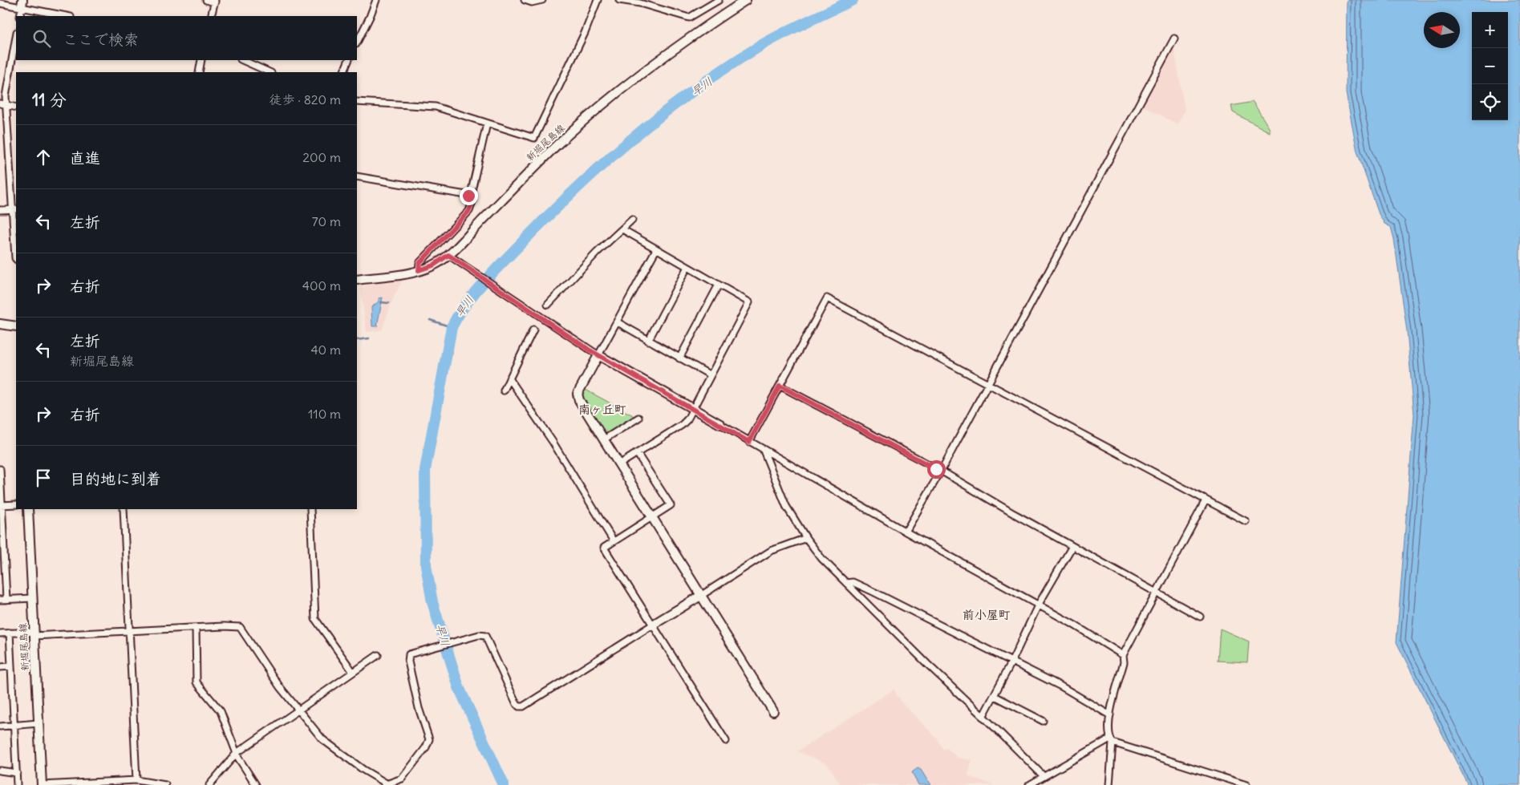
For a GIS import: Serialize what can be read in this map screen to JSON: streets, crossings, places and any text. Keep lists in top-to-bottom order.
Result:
{
  "streets": {
    "main road": ["新堀尾島線"]
  },
  "districts": ["南ヶ丘町", "前小屋町"],
  "water": ["早川"],
  "north": "left",
  "page": {
    "map_buttons": ["+", "−"],
    "search": "ここで検索",
    "heading": ["11 分", "徒歩 · 820 m"],
    "list": [
      ["直進", "200 m"],
      ["左折", "70 m"],
      ["右折", "400 m"],
      ["左折", "新堀尾島線", "40 m"],
      ["右折", "110 m"],
      "目的地に到着"
    ]
  }
}
